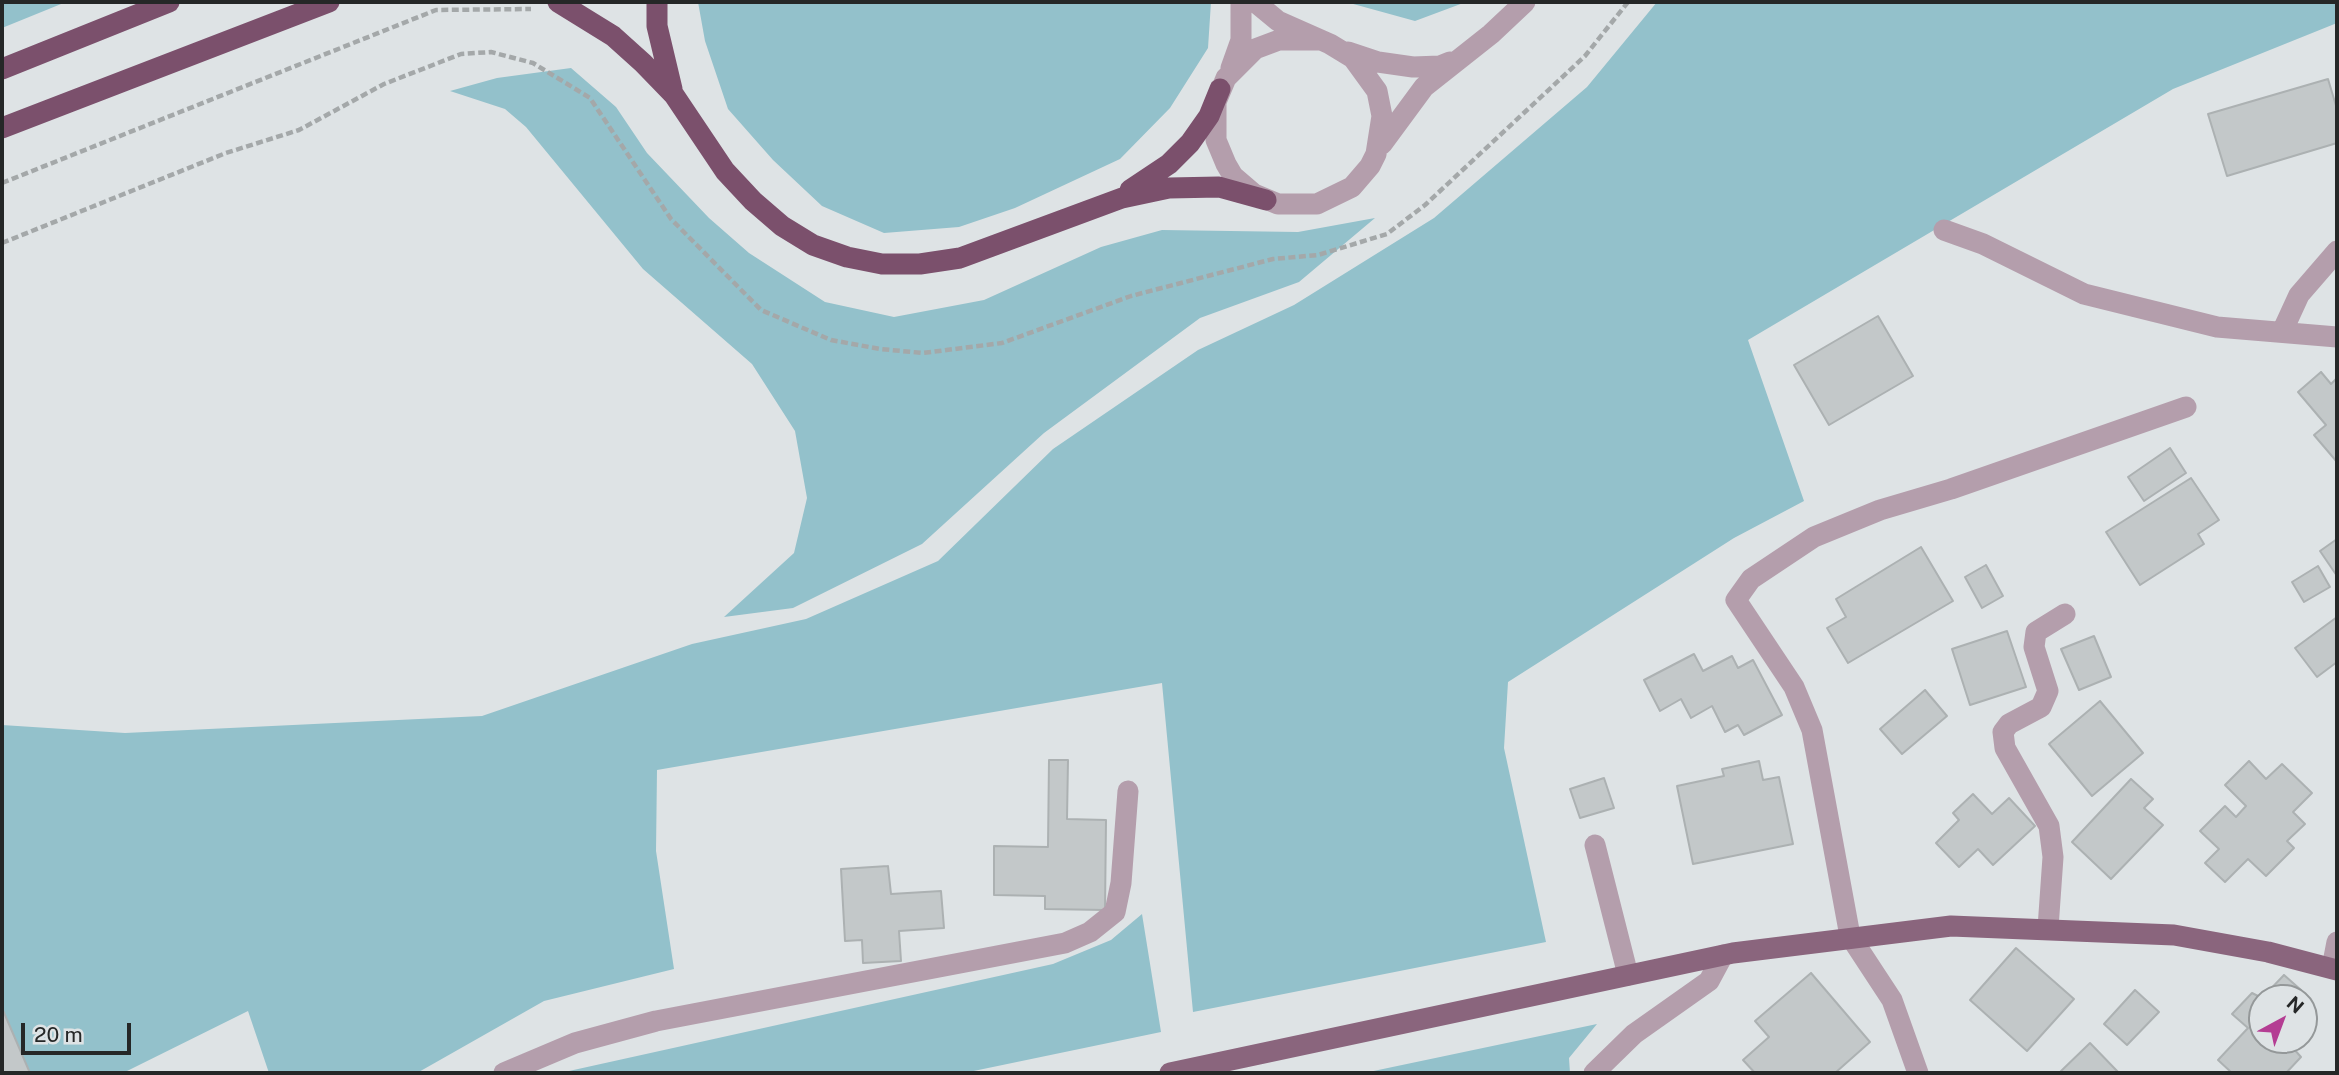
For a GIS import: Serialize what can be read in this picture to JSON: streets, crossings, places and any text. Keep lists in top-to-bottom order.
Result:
{
  "scale_bar": "20 m",
  "north": "top right"
}
